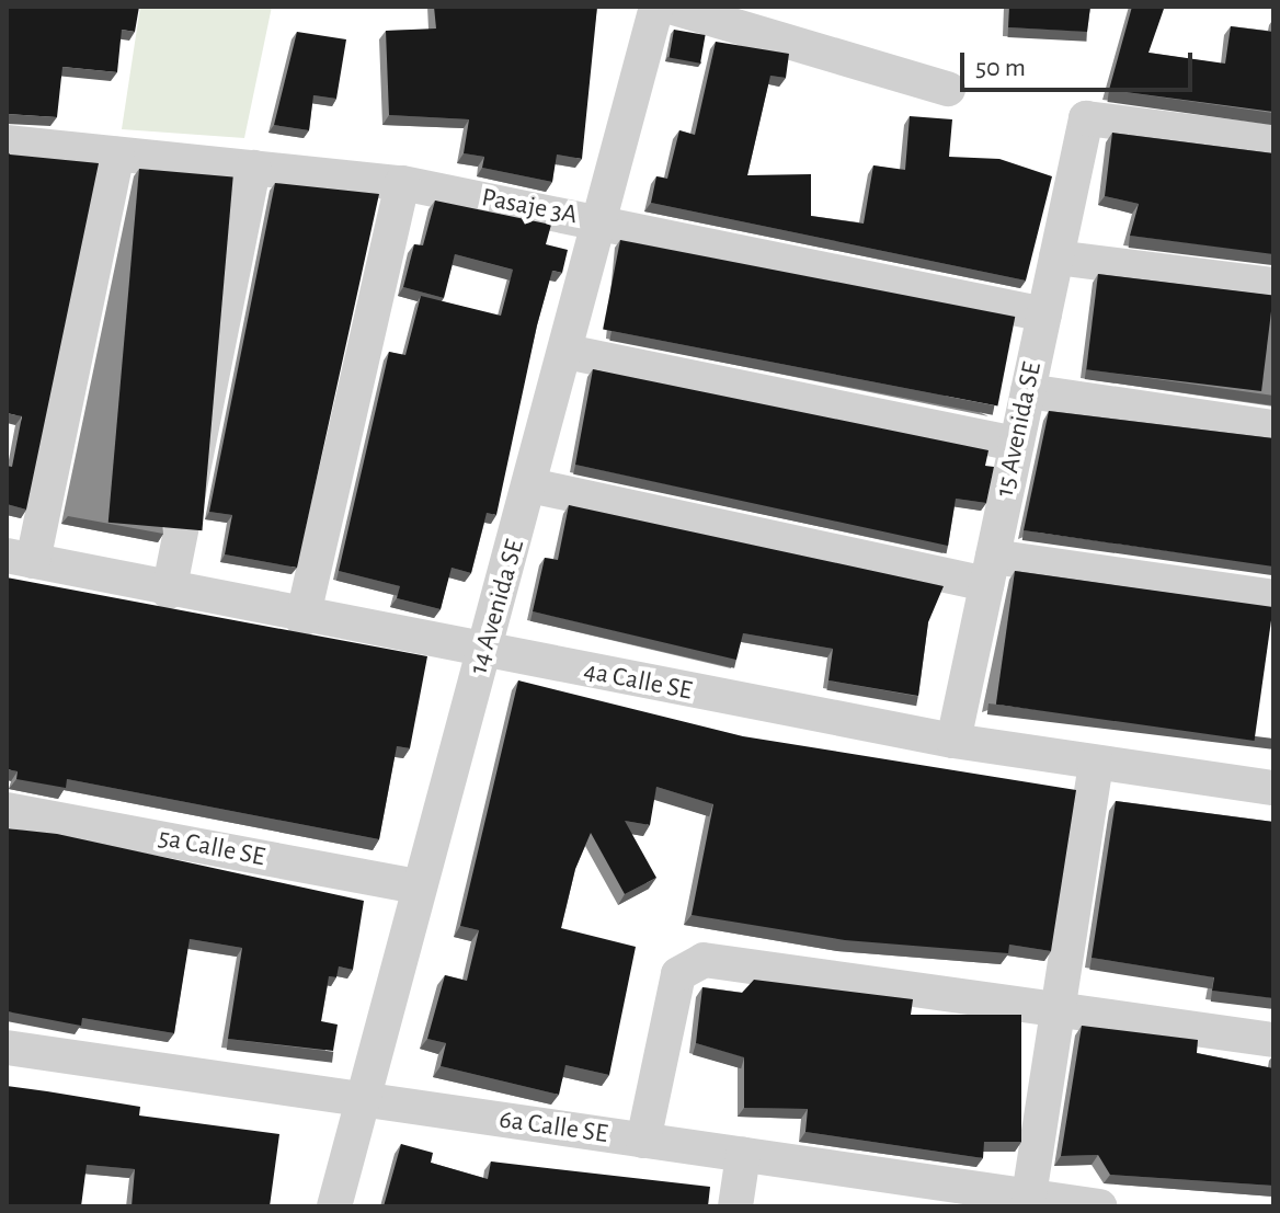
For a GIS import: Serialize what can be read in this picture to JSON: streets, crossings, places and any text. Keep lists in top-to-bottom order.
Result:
{
  "streets": {
    "street": [
      "Pasaje 3A",
      "15 Avenida SE",
      "14 Avenida SE",
      "4a Calle SE",
      "5a Calle SE",
      "6a Calle SE"
    ]
  },
  "crossings": [
    ["Pasaje 3A", "15 Avenida SE"],
    ["Pasaje 3A", "14 Avenida SE"],
    ["15 Avenida SE", "4a Calle SE"],
    ["14 Avenida SE", "4a Calle SE"],
    ["14 Avenida SE", "5a Calle SE"],
    ["14 Avenida SE", "6a Calle SE"]
  ],
  "scale_bar": "50 m"
}
